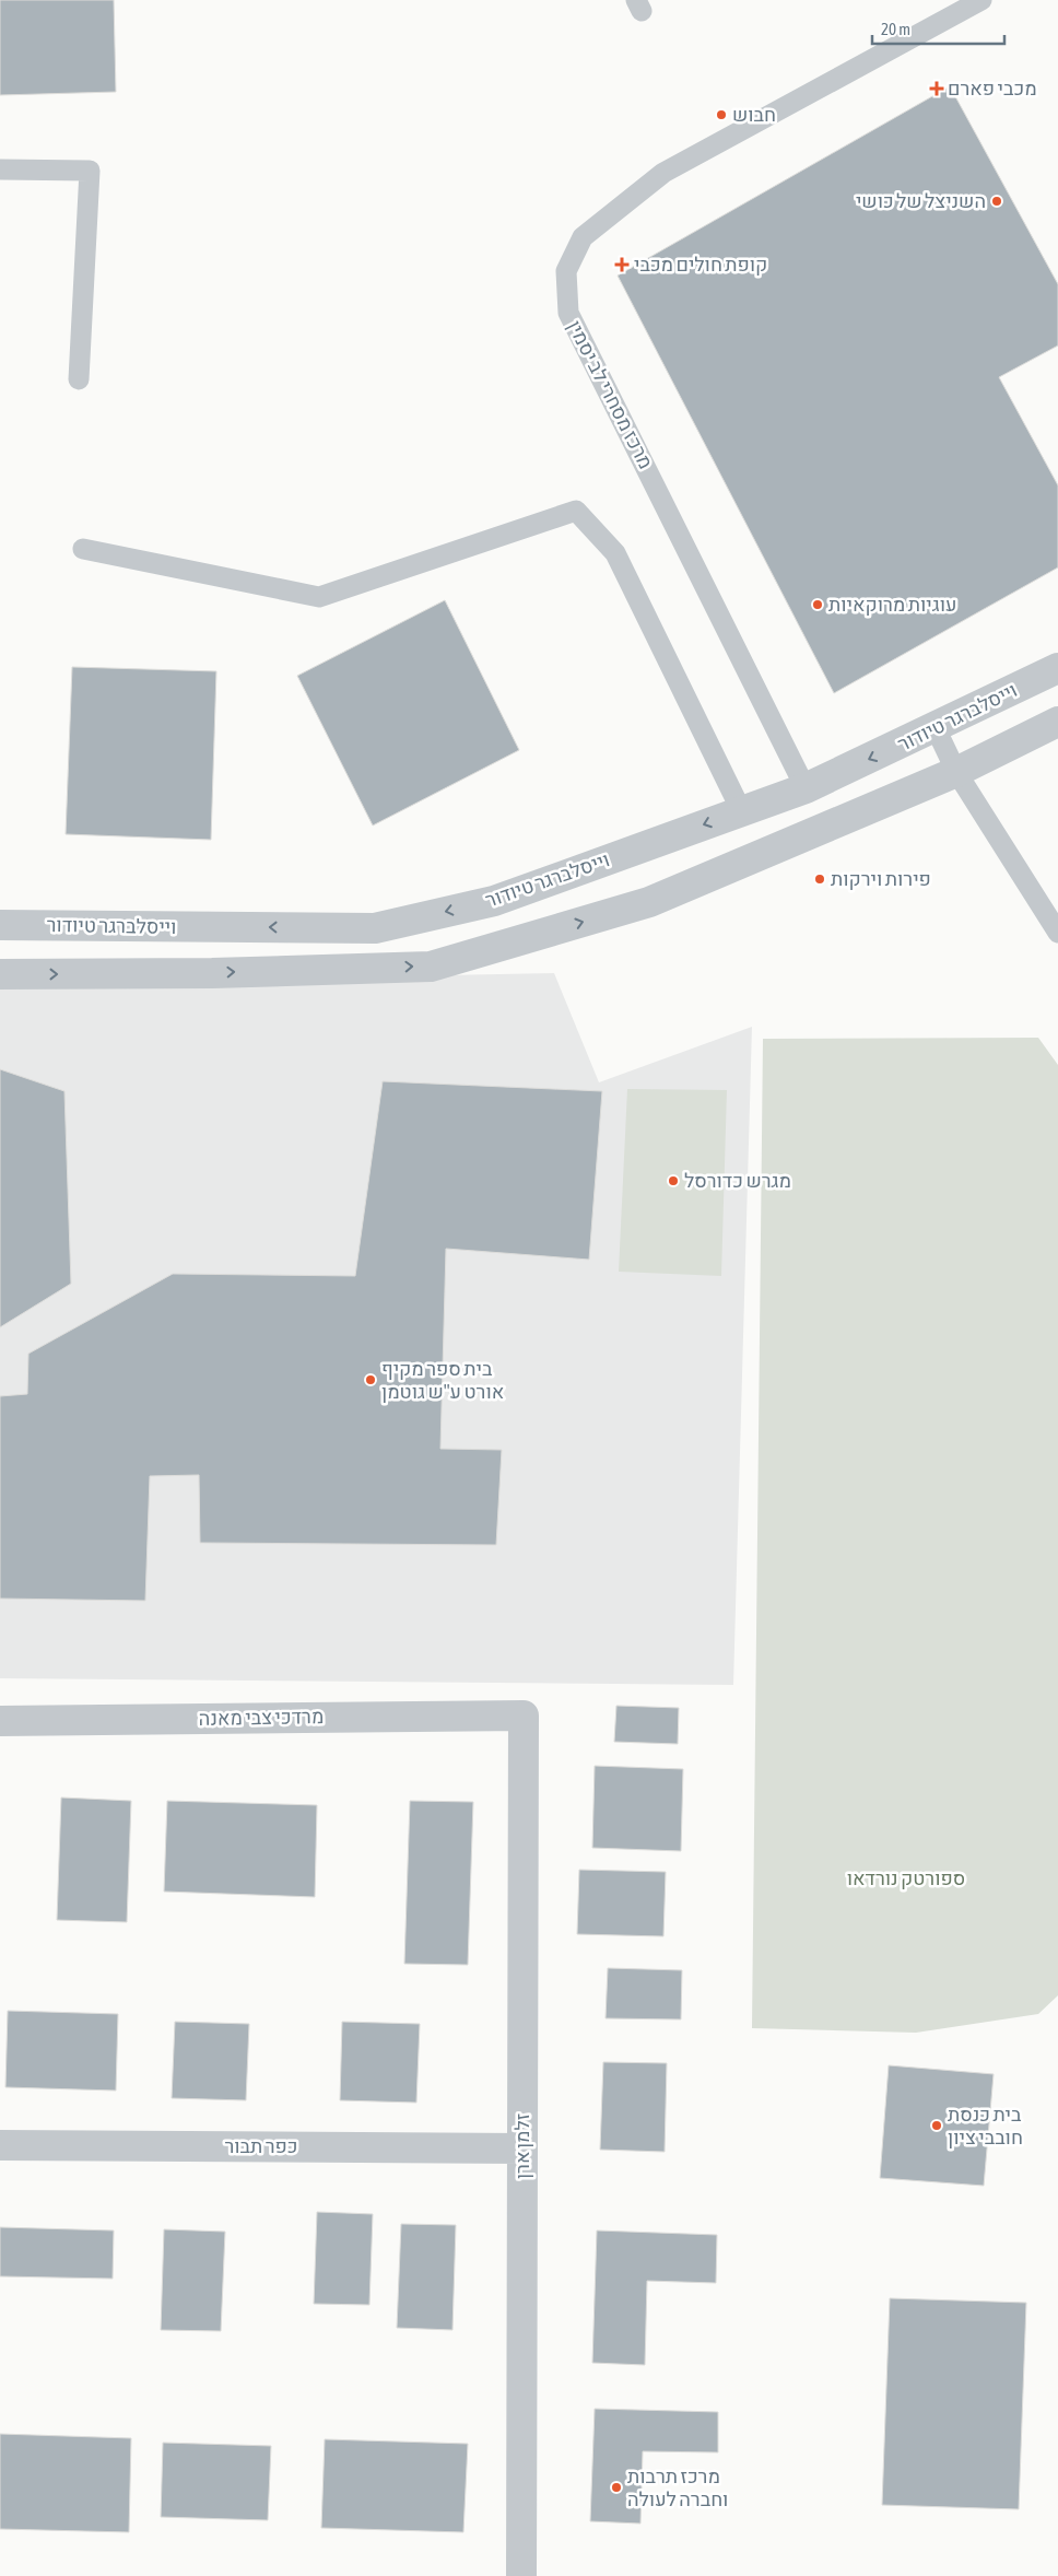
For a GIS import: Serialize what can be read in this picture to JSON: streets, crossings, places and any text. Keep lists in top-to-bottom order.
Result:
{
  "streets": {
    "street": [
      "וייסלברגר טיודור",
      "מרדכי צבי מאנה",
      "כפר תבור",
      "זלמן ארן"
    ],
    "lane": ["מרכז מסחרי לב יסמין"]
  },
  "crossings": [
    ["מרכז מסחרי לב יסמין", "וייסלברגר טיודור"],
    ["מרדכי צבי מאנה", "זלמן ארן"],
    ["כפר תבור", "זלמן ארן"]
  ],
  "parks": ["ספורטק נורדאו"],
  "places": {
    "health": ["מכבי פארם", "קופת חולים מכבי"],
    "other": [
      "חבוש",
      "השניצל של כושי",
      "עוגיות מרוקאיות",
      "פירות וירקות",
      "מגרש כדורסל",
      "בית ספר מקיף אורט ע\"ש גוטמן",
      "בית כנסת חובבי ציון",
      "מרכז תרבות וחברה לעולה"
    ]
  },
  "scale_bar": "20 m"
}
